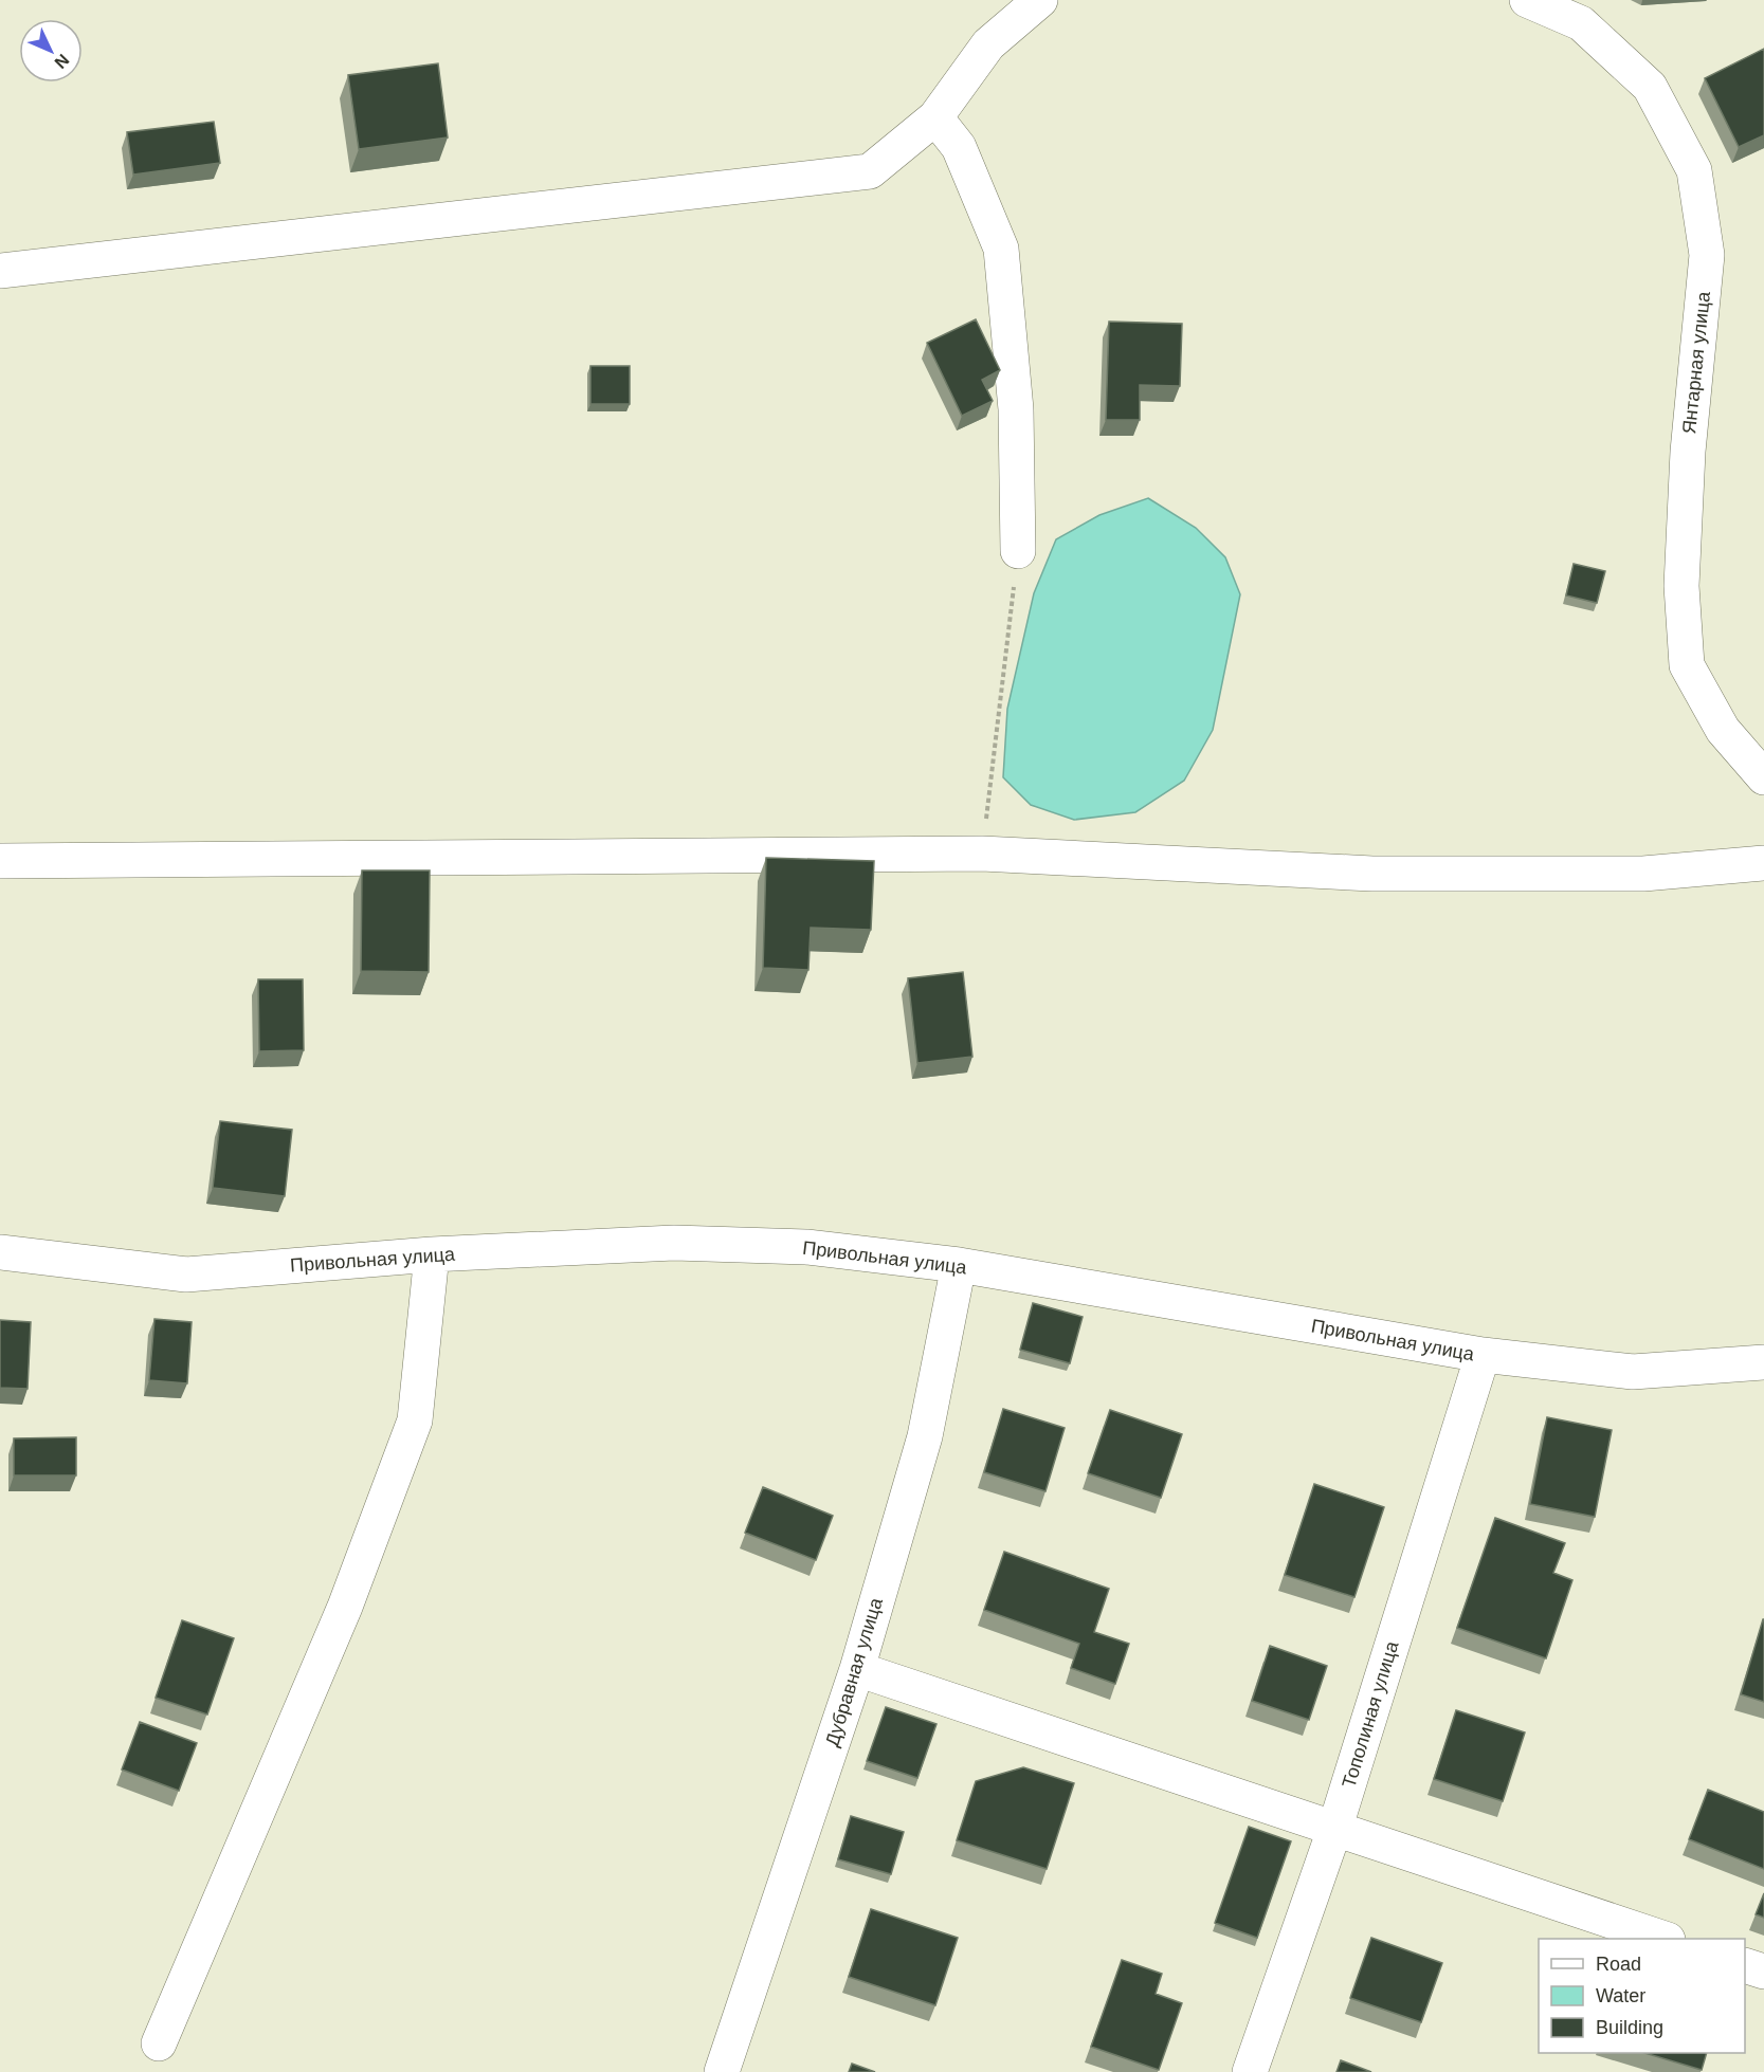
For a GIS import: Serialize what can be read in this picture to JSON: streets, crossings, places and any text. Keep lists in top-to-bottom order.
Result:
{
  "streets": {
    "street": [
      "Янтарная улица",
      "Привольная улица",
      "Дубравная улица",
      "Тополиная улица"
    ]
  },
  "crossings": [
    ["Привольная улица", "Дубравная улица"],
    ["Привольная улица", "Тополиная улица"]
  ],
  "legend": ["Road", "Water", "Building"],
  "north": "bottom right"
}
